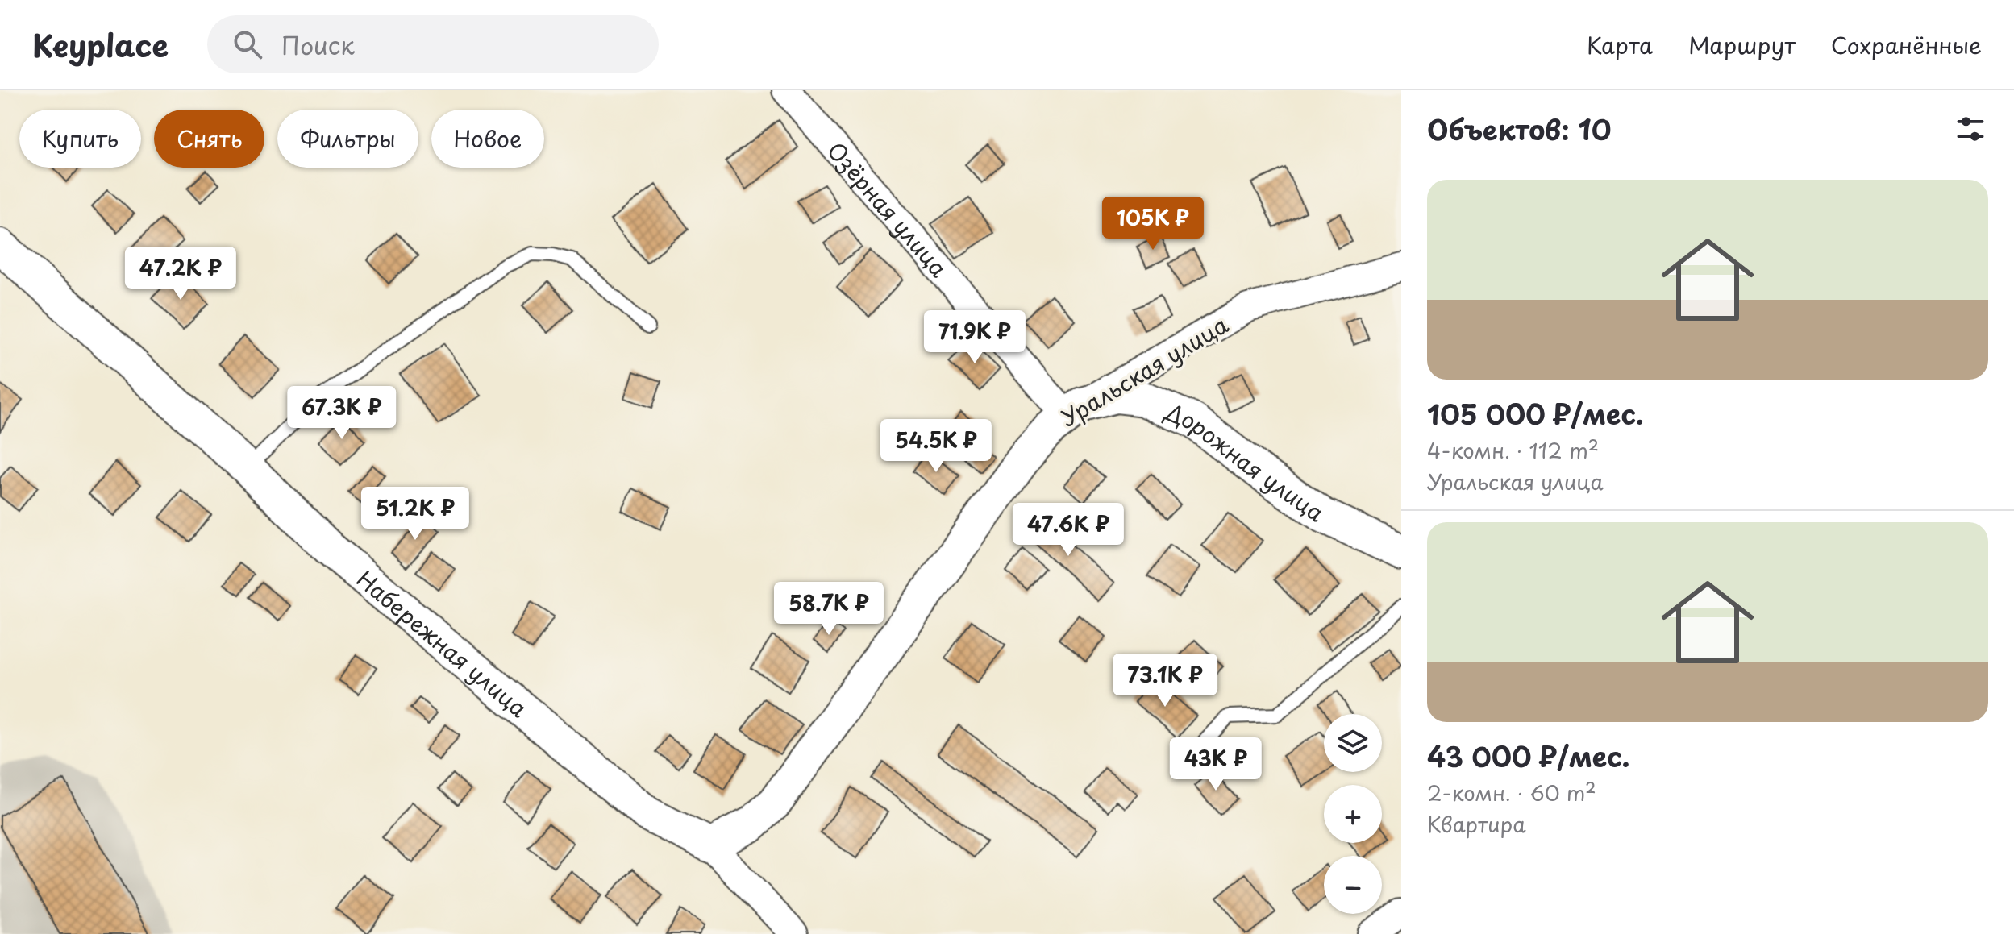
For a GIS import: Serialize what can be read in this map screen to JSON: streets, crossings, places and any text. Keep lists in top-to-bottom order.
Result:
{
  "streets": {
    "street": [
      "Озёрная улица",
      "Уральская улица",
      "Дорожная улица",
      "Набережная улица"
    ]
  },
  "crossings": [
    ["Озёрная улица", "Уральская улица"],
    ["Озёрная улица", "Дорожная улица"],
    ["Уральская улица", "Дорожная улица"],
    ["Уральская улица", "Набережная улица"]
  ],
  "page": {
    "header": "Keyplace",
    "search": "Поиск",
    "nav": ["Карта", "Маршрут", "Сохранённые"],
    "heading": "Объектов: 10",
    "chip": [
      "Купить",
      "Снять",
      "Фильтры",
      "Новое"
    ],
    "list": [
      {
        "name": "105 000 ₽/мес.",
        "note": "4-комн. · 112 m² · Уральская улица"
      },
      {
        "name": "43 000 ₽/мес.",
        "note": "2-комн. · 60 m² · Квартира"
      }
    ],
    "price": [
      "105K ₽",
      "47.2K ₽",
      "71.9K ₽",
      "67.3K ₽",
      "54.5K ₽",
      "51.2K ₽",
      "47.6K ₽",
      "58.7K ₽",
      "73.1K ₽",
      "43K ₽"
    ],
    "map_buttons": ["+", "−"]
  }
}
